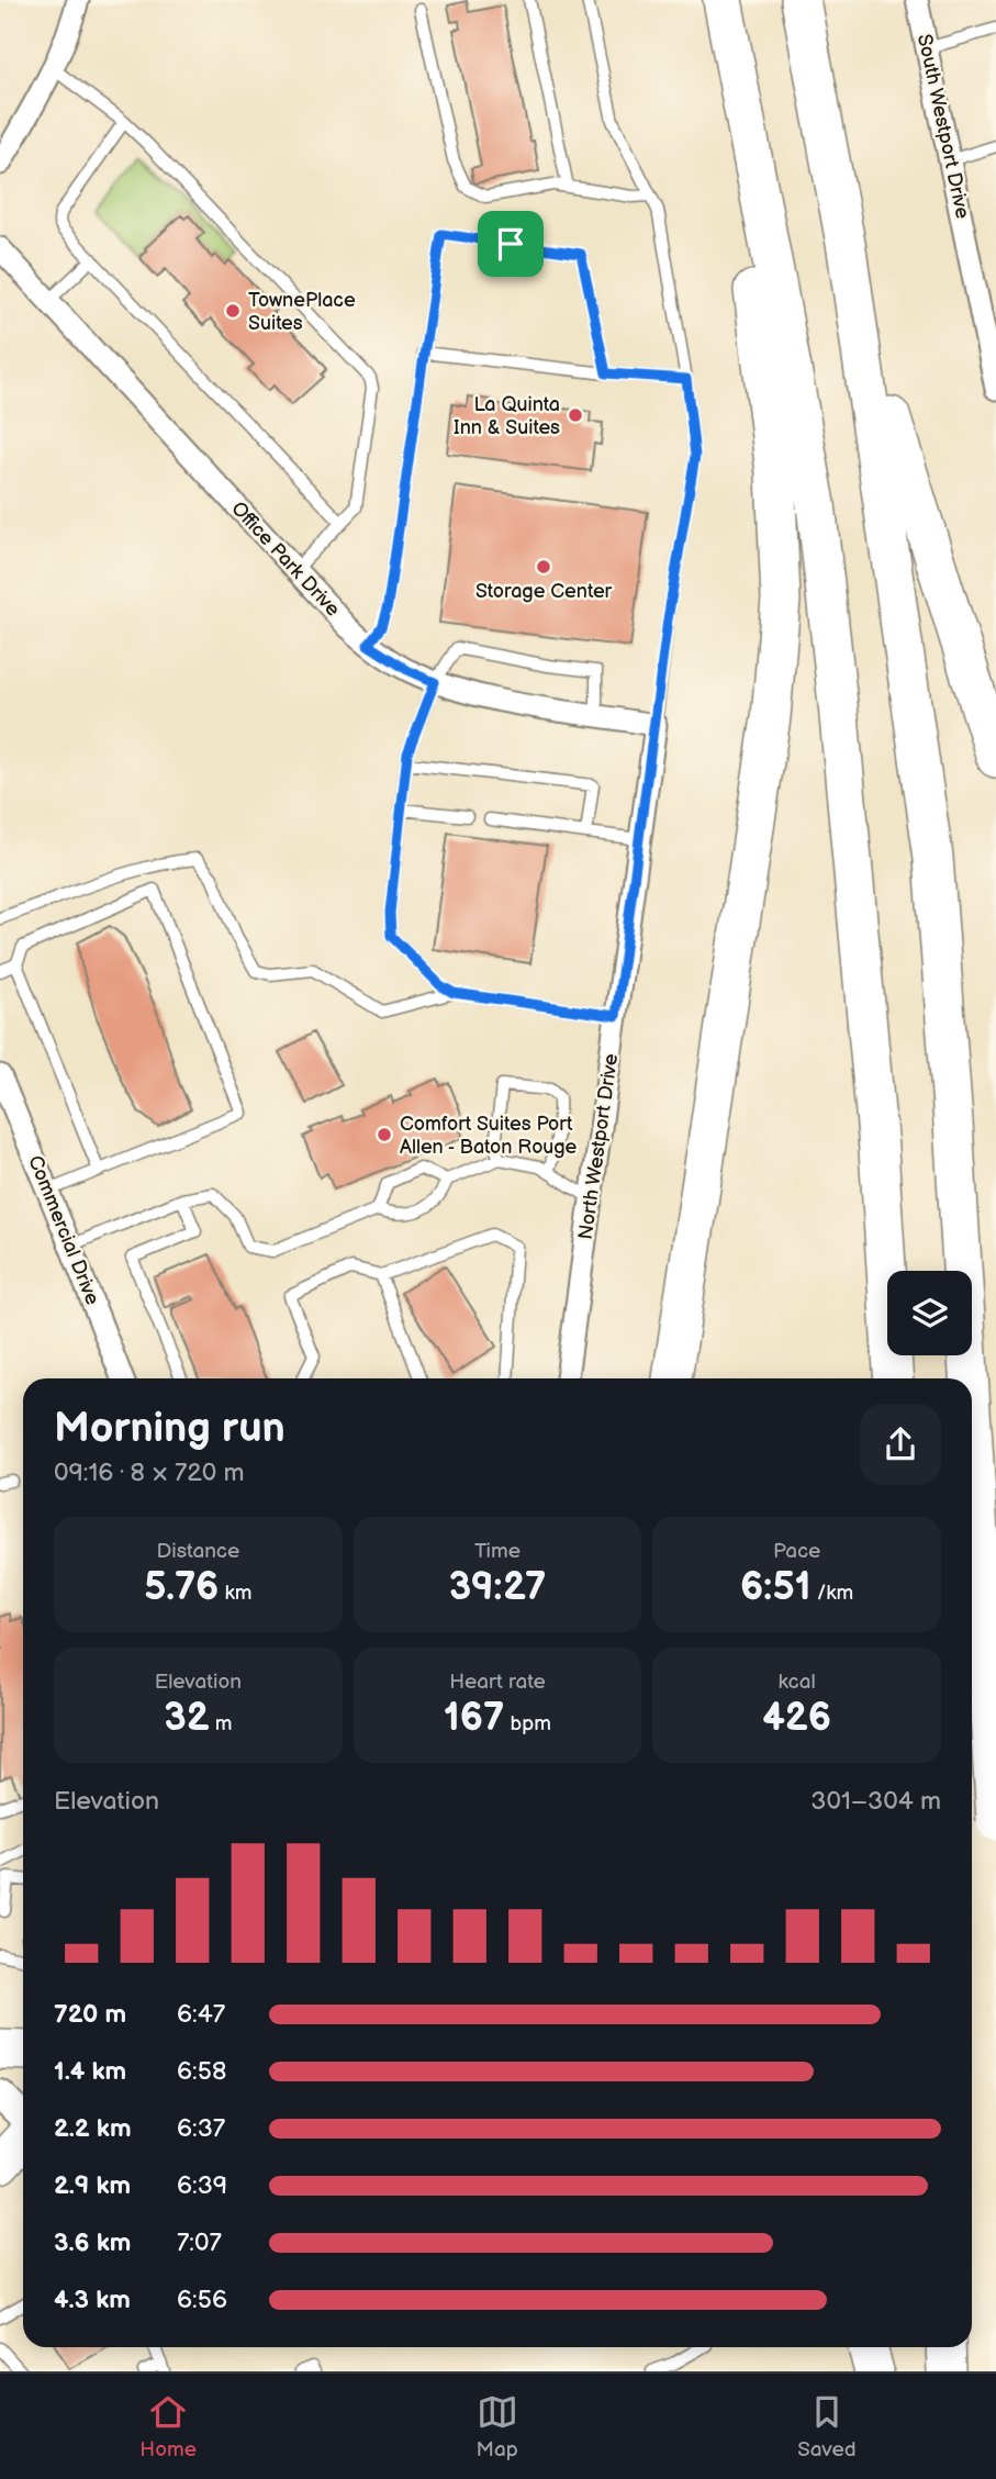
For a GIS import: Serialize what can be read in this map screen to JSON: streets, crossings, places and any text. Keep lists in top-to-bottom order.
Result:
{
  "streets": {
    "street": [
      "South Westport Drive",
      "Office Park Drive",
      "North Westport Drive",
      "Commercial Drive"
    ]
  },
  "crossings": [
    ["Office Park Drive", "North Westport Drive"]
  ],
  "places": [
    "TownePlace Suites",
    "La Quinta Inn & Suites",
    "Storage Center",
    "Comfort Suites Port Allen - Baton Rouge"
  ],
  "page": {
    "heading": ["Morning run", "09:16 · 8 × 720 m"],
    "stats": [
      ["Distance", "5.76 km"],
      ["Time", "39:27"],
      ["Pace", "6:51 /km"],
      ["Elevation", "32 m"],
      ["Heart rate", "167 bpm"],
      ["kcal", "426"]
    ],
    "chart": ["Elevation", "301–304 m"],
    "list": [
      {
        "name": "720 m",
        "note": "6:47"
      },
      {
        "name": "1.4 km",
        "note": "6:58"
      },
      {
        "name": "2.2 km",
        "note": "6:37"
      },
      {
        "name": "2.9 km",
        "note": "6:39"
      },
      {
        "name": "3.6 km",
        "note": "7:07"
      },
      {
        "name": "4.3 km",
        "note": "6:56"
      }
    ],
    "tabs": ["Home", "Map", "Saved"]
  }
}
